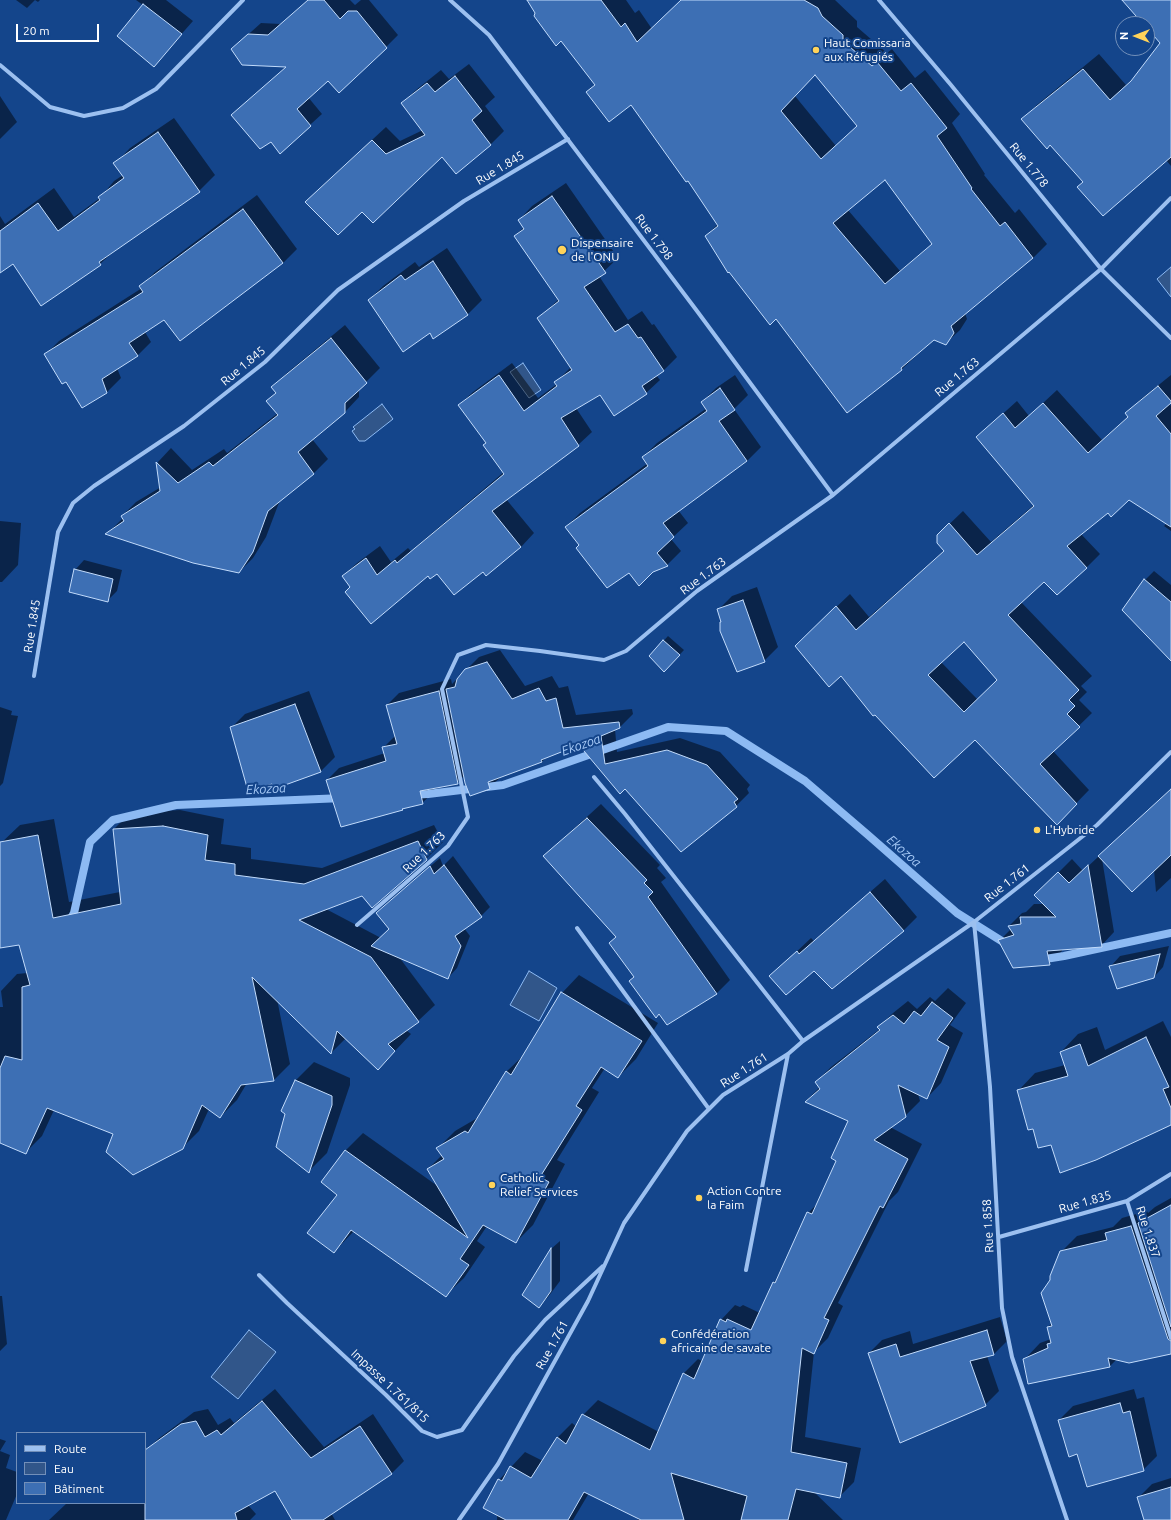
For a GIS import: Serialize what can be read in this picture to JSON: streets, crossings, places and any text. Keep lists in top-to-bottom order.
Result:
{
  "streets": {
    "street": [
      "Rue 1.778",
      "Rue 1.845",
      "Rue 1.798",
      "Rue 1.763",
      "Rue 1.761",
      "Rue 1.835",
      "Rue 1.858",
      "Rue 1.837",
      "Impasse 1.761/815"
    ]
  },
  "crossings": [
    ["Rue 1.778", "Rue 1.763"],
    ["Rue 1.845", "Rue 1.798"],
    ["Rue 1.798", "Rue 1.763"],
    ["Rue 1.761", "Rue 1.858"],
    ["Rue 1.761", "Impasse 1.761/815"],
    ["Rue 1.835", "Rue 1.858"],
    ["Rue 1.835", "Rue 1.837"]
  ],
  "water": ["Ekozoa"],
  "places": [
    "Haut Comissaria aux Réfugiés",
    "Dispensaire de l'ONU",
    "L'Hybride",
    "Catholic Relief Services",
    "Action Contre la Faim",
    "Confédération africaine de savate"
  ],
  "legend": ["Route", "Eau", "Bâtiment"],
  "scale_bar": "20 m",
  "north": "left"
}
